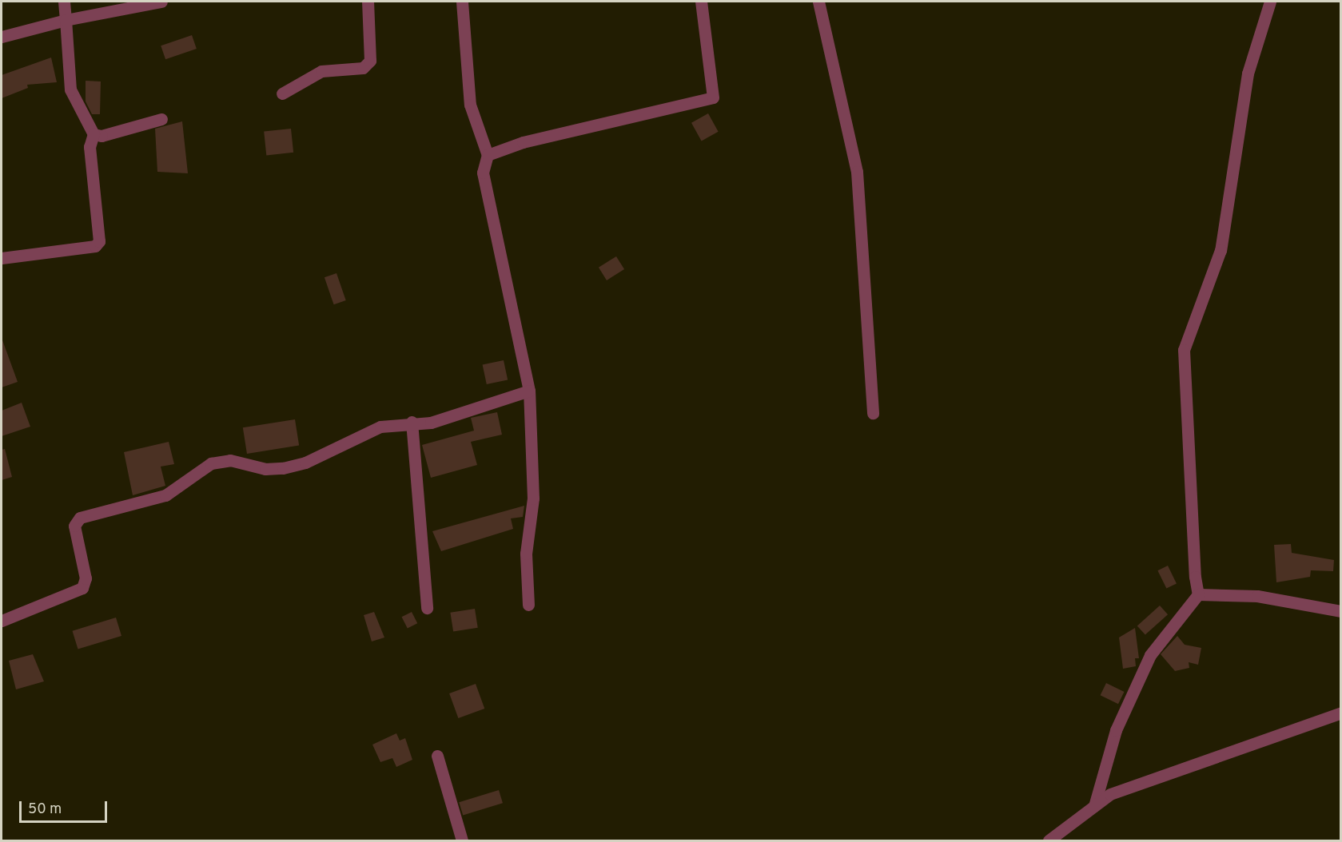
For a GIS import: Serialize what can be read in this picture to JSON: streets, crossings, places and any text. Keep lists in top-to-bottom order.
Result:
{
  "scale_bar": "50 m"
}
